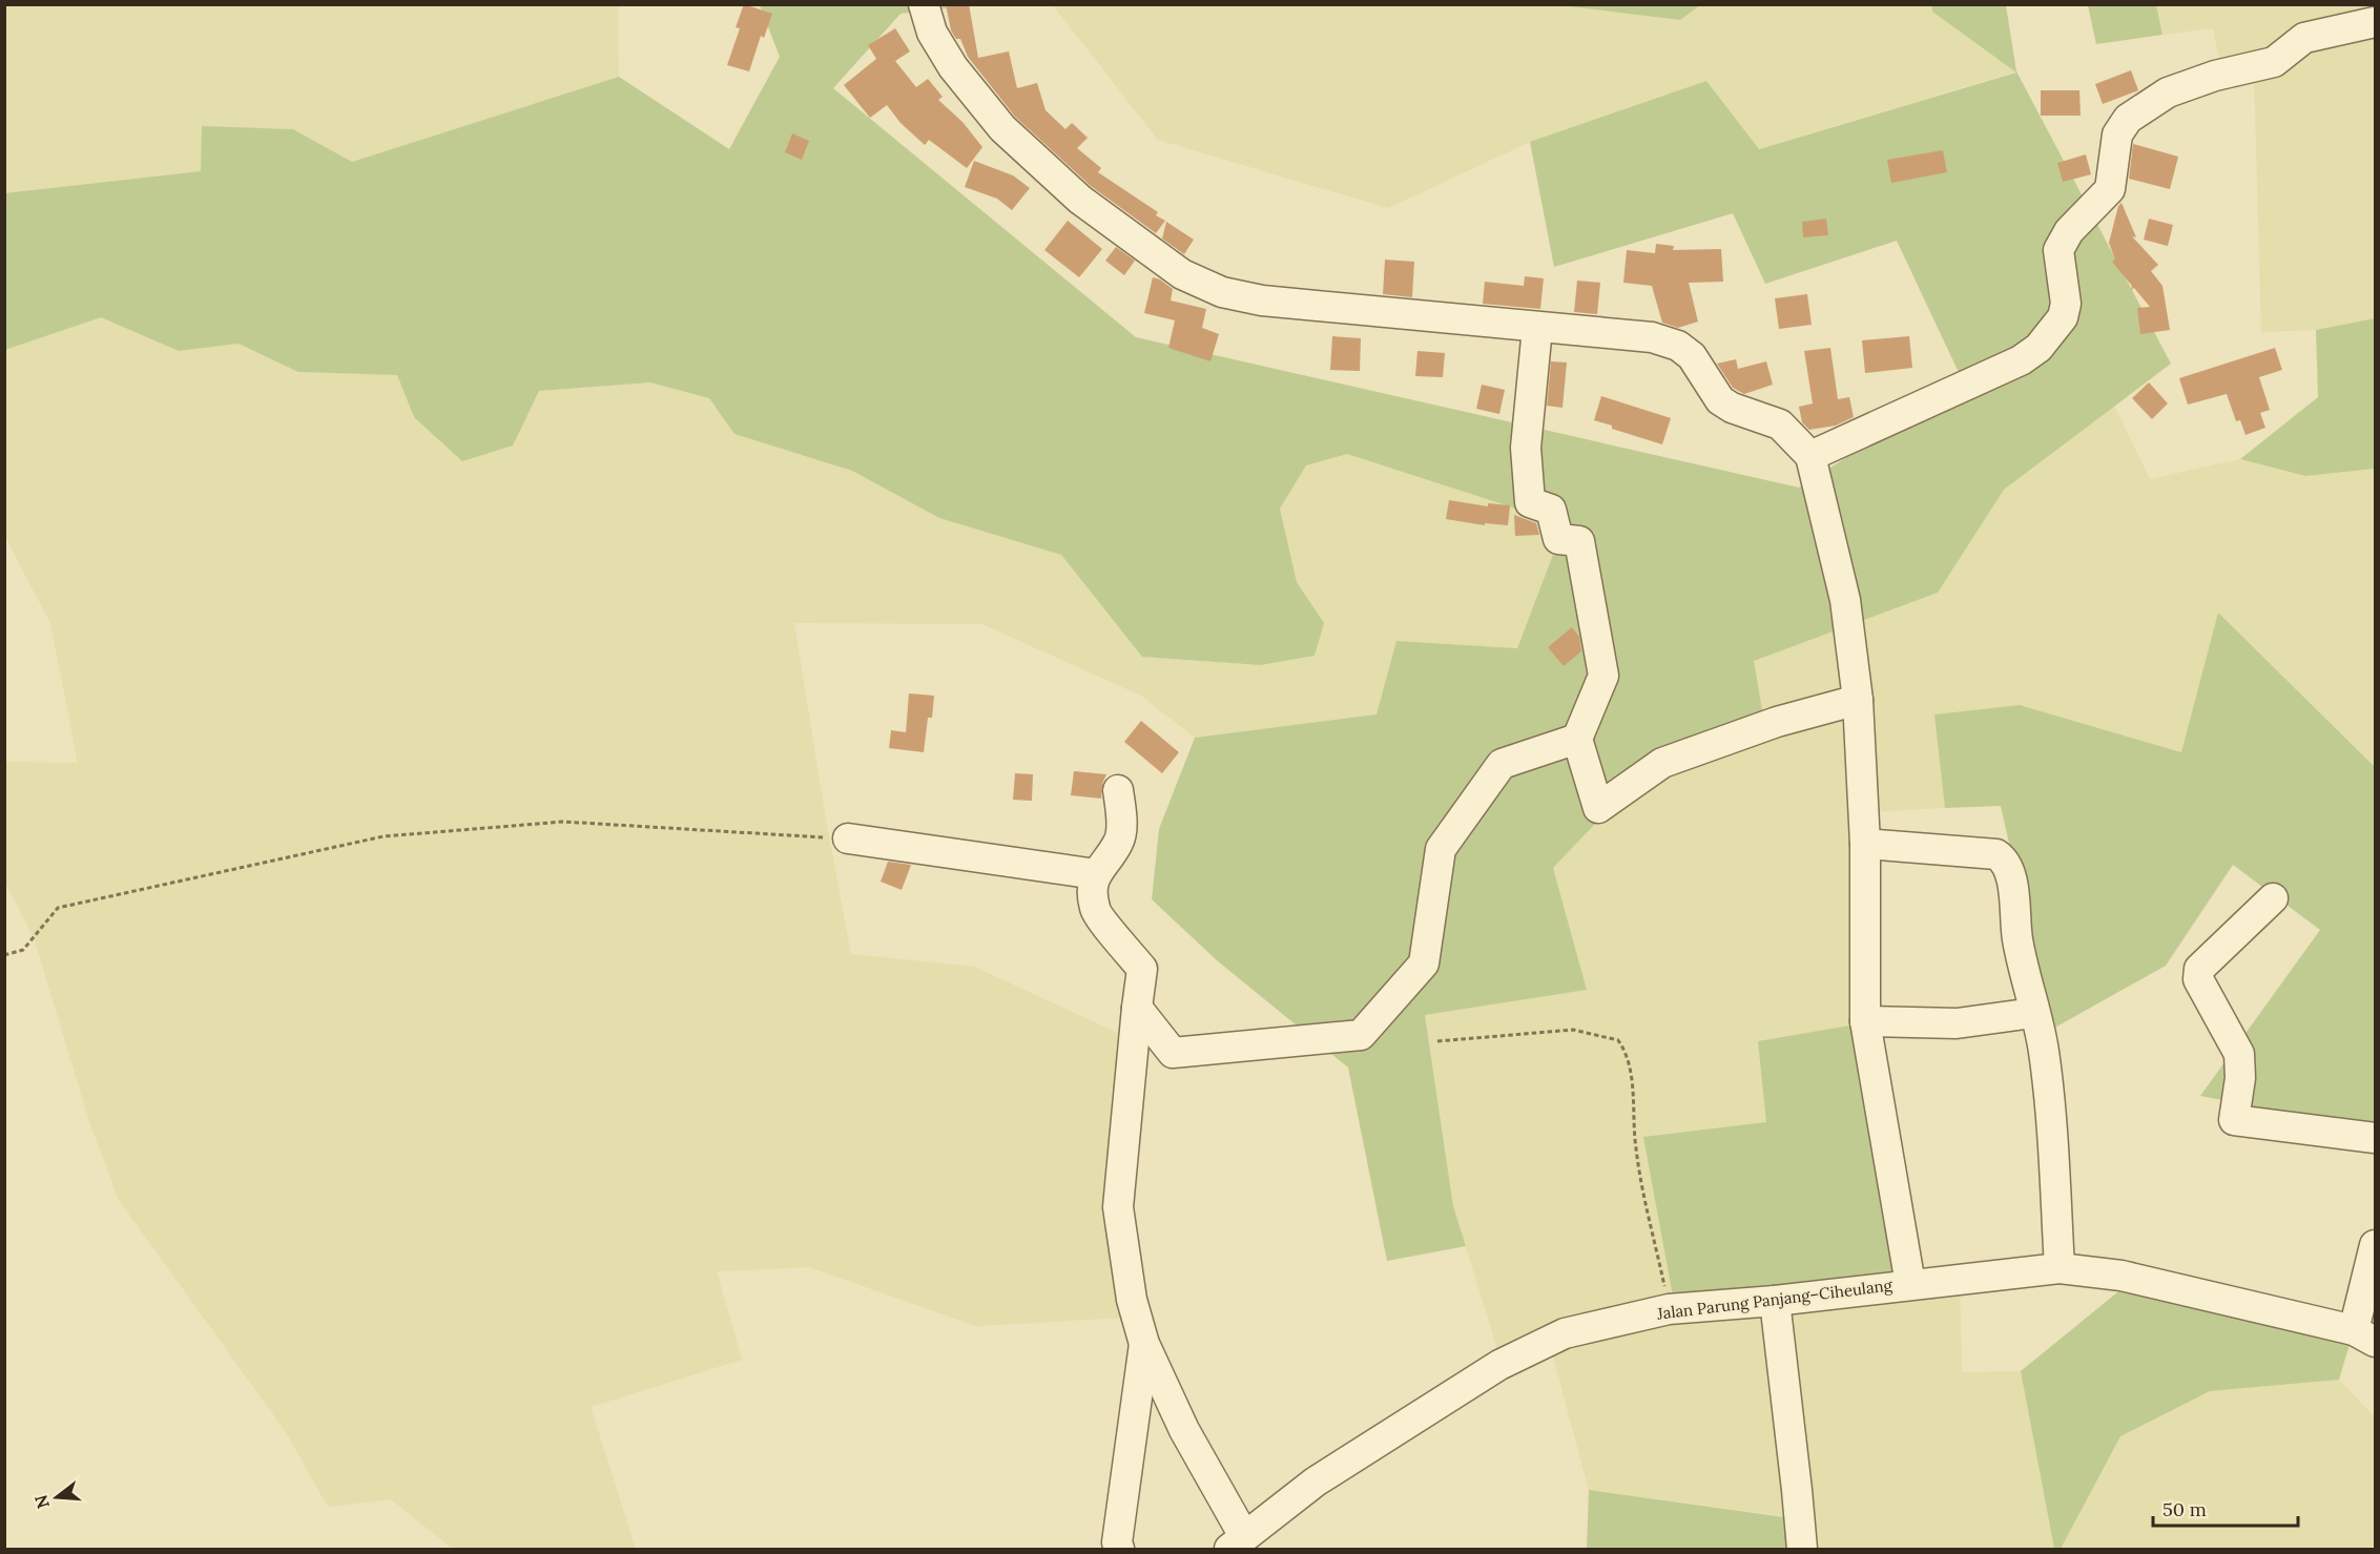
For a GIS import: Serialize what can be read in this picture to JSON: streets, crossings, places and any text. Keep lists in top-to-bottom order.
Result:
{
  "streets": {
    "street": ["Jalan Parung Panjang–Ciheulang"]
  },
  "scale_bar": "50 m",
  "north": "left"
}
